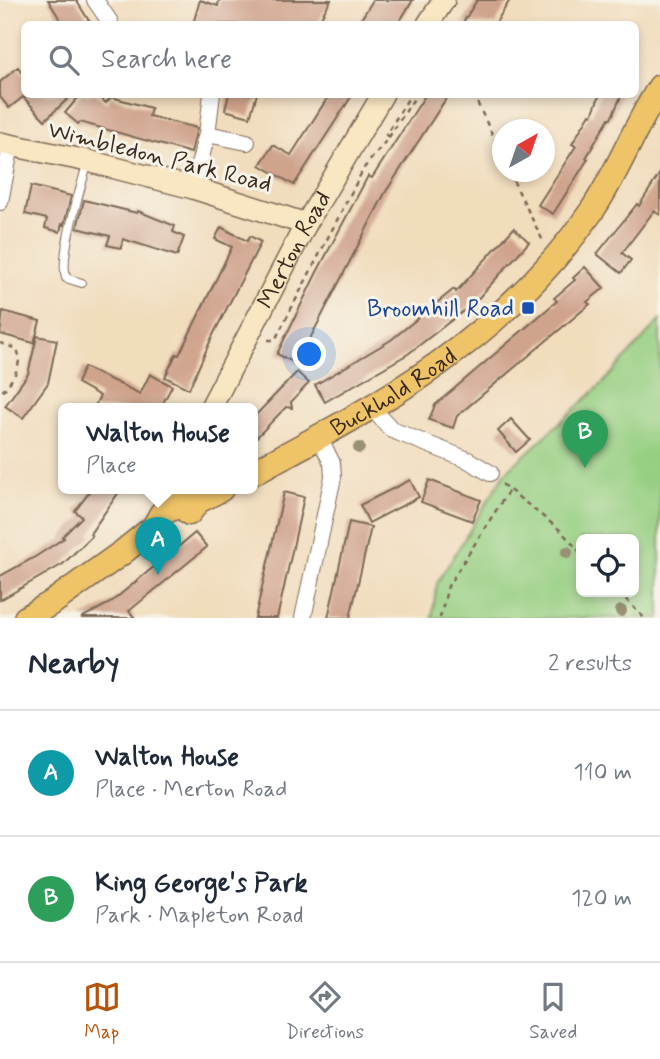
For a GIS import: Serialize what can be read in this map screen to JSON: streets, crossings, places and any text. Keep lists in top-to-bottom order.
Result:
{
  "streets": {
    "main road": ["Buckhold Road"],
    "street": ["Wimbledon Park Road", "Merton Road"]
  },
  "crossings": [
    ["Wimbledon Park Road", "Merton Road"]
  ],
  "places": {
    "transit": ["Broomhill Road"]
  },
  "north": "top right",
  "page": {
    "search": "Search here",
    "popup": ["Walton House", "Place"],
    "pins": ["B", "A"],
    "heading": ["Nearby", "2 results"],
    "list": [
      {
        "mark": "A",
        "name": "Walton House",
        "note": "Place · Merton Road",
        "value": "110 m"
      },
      {
        "mark": "B",
        "name": "King George's Park",
        "note": "Park · Mapleton Road",
        "value": "120 m"
      }
    ],
    "nav": ["Map", "Directions", "Saved"]
  }
}
